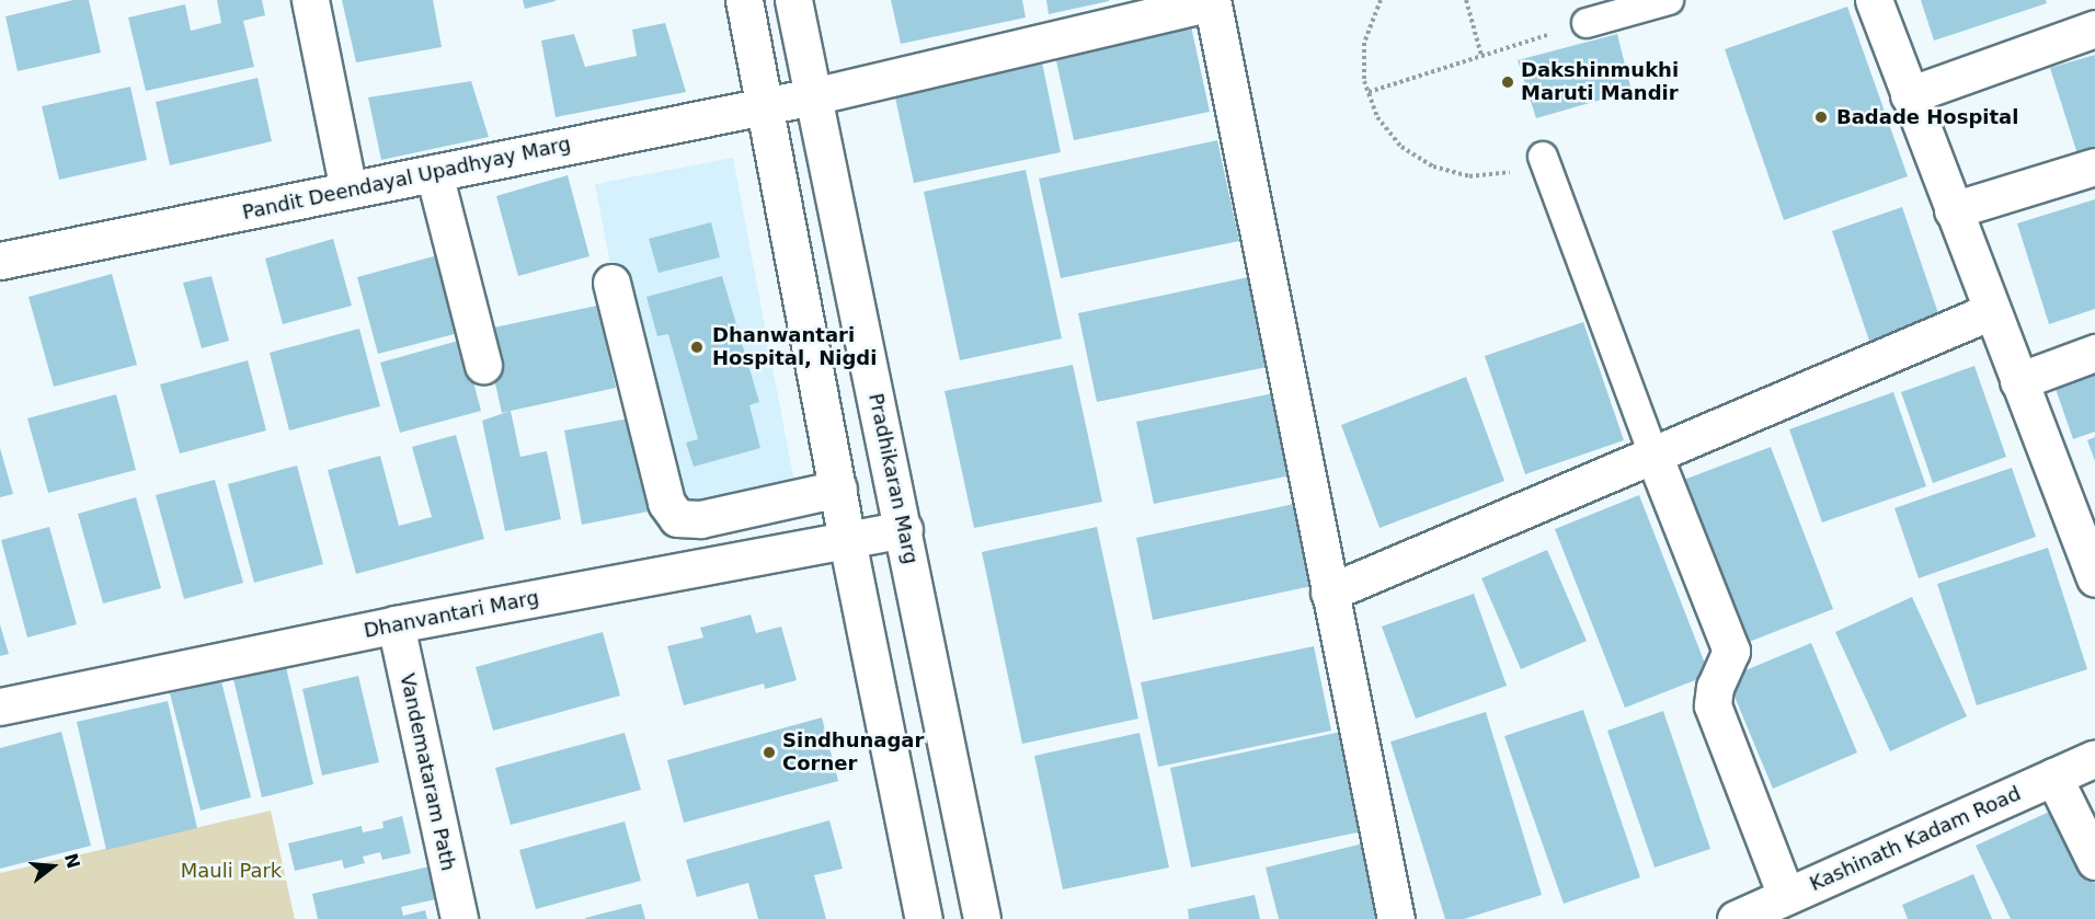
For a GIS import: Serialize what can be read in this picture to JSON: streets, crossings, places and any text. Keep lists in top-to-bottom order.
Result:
{
  "streets": {
    "street": [
      "Pandit Deendayal Upadhyay Marg",
      "Pradhikaran Marg",
      "Dhanvantari Marg",
      "Vandemataram Path",
      "Kashinath Kadam Road"
    ]
  },
  "crossings": [
    ["Pandit Deendayal Upadhyay Marg", "Pradhikaran Marg"],
    ["Pradhikaran Marg", "Dhanvantari Marg"],
    ["Dhanvantari Marg", "Vandemataram Path"]
  ],
  "parks": ["Mauli Park"],
  "places": [
    "Dakshinmukhi Maruti Mandir",
    "Badade Hospital",
    "Dhanwantari Hospital, Nigdi",
    "Sindhunagar Corner"
  ],
  "north": "right"
}
